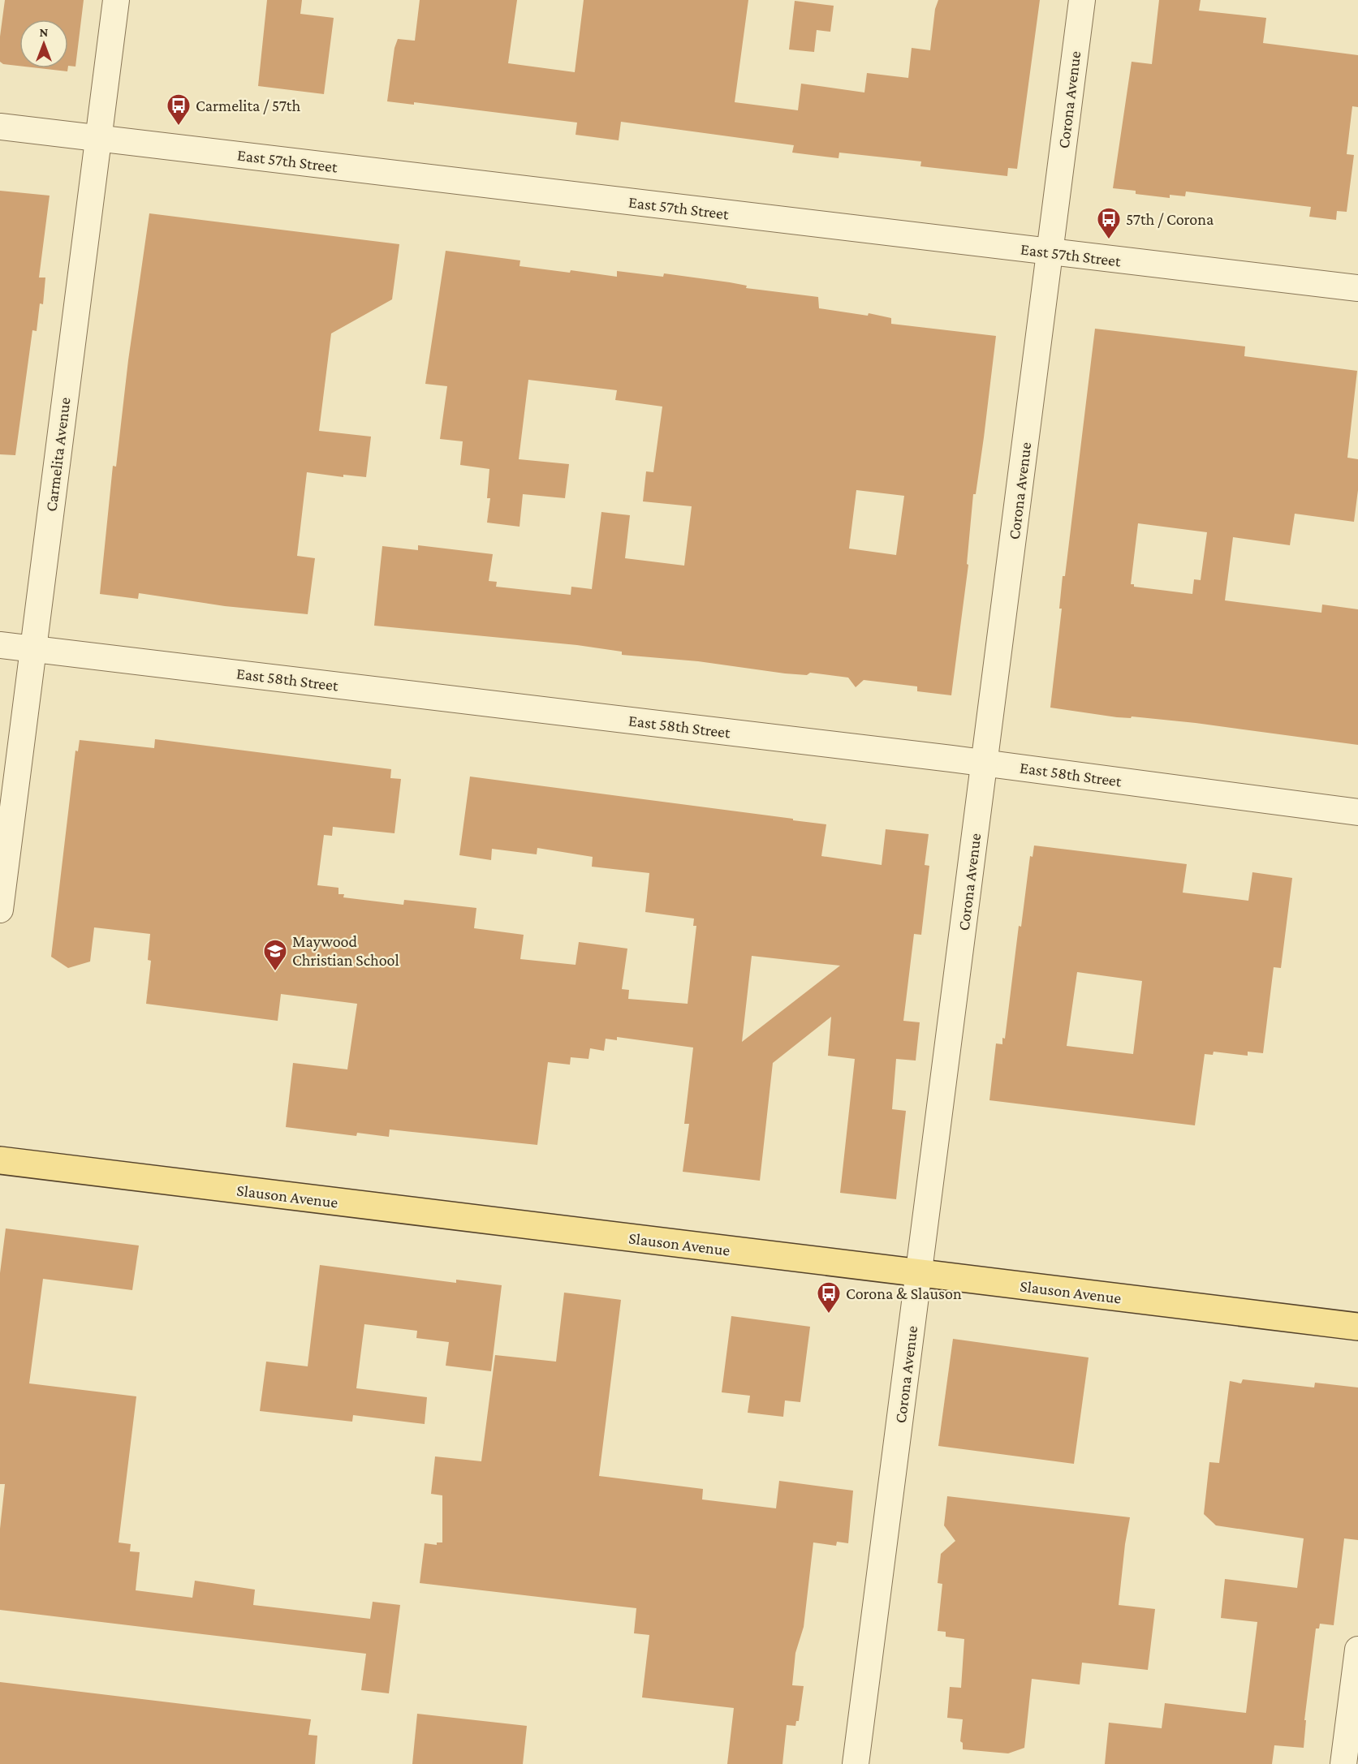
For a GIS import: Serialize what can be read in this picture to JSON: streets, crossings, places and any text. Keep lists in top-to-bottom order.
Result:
{
  "streets": {
    "main road": ["Slauson Avenue"],
    "street": [
      "Corona Avenue",
      "East 57th Street",
      "Carmelita Avenue",
      "East 58th Street"
    ]
  },
  "crossings": [
    ["Corona Avenue", "East 57th Street"],
    ["Corona Avenue", "East 58th Street"],
    ["Corona Avenue", "Slauson Avenue"],
    ["East 57th Street", "Carmelita Avenue"],
    ["Carmelita Avenue", "East 58th Street"]
  ],
  "places": {
    "bus stop": ["Carmelita / 57th", "57th / Corona", "Corona & Slauson"],
    "school or university": ["Maywood Christian School"]
  },
  "north": "top"
}
